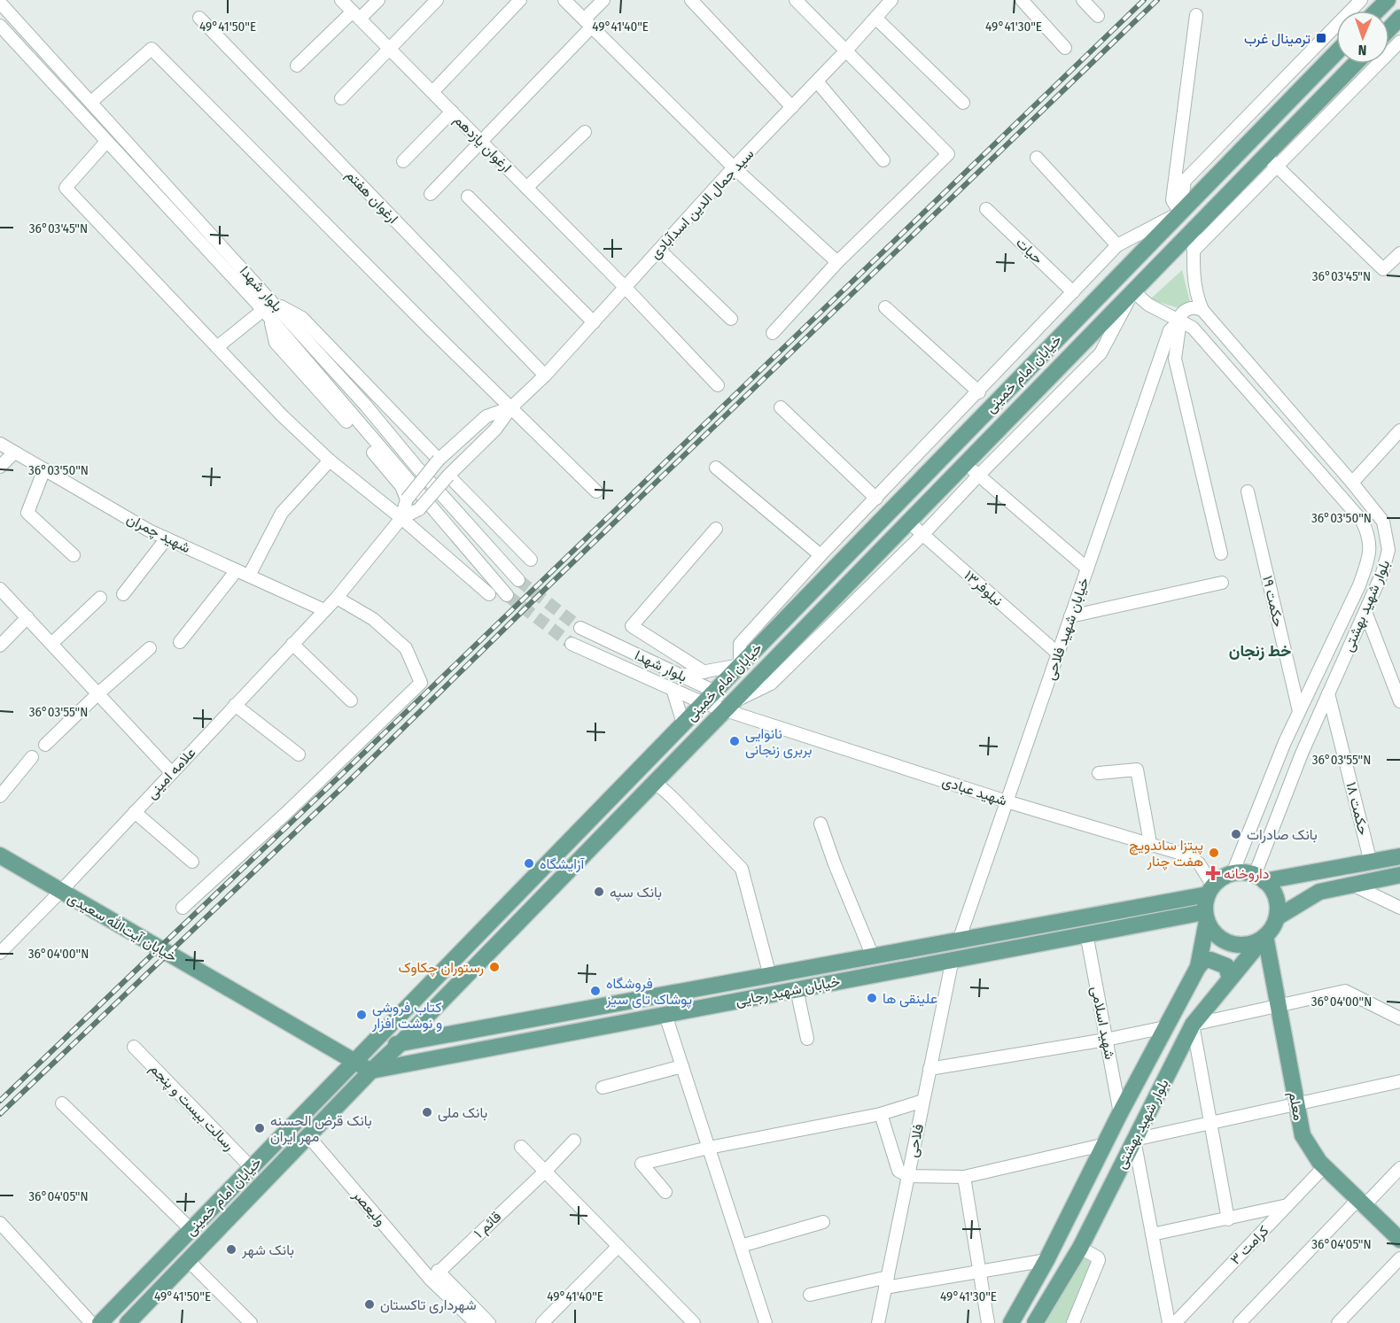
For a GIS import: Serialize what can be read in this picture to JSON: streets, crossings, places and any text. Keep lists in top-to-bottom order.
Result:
{
  "streets": {
    "main road": [
      "خیابان امام خمینی",
      "بلوار شهید بهشتی",
      "خیابان آیت‌الله سعیدی",
      "خیابان شهید رجایی",
      "معلم"
    ],
    "street": [
      "ارغوان یازدهم",
      "ارغوان هفتم",
      "سید جمال الدین اسدآبادی",
      "حیات",
      "بلوار شهدا",
      "شهید چمران",
      "نیلوفر۱۳",
      "حکمت ۱۹",
      "خیابان شهید فلاحی",
      "علامه امینی",
      "شهید عبادی",
      "حکمت ۱۸",
      "شهید اسلامی",
      "رسالت بیست و پنجم",
      "فلاحی",
      "ولیعصر",
      "قائم ۱",
      "کرامت ۳"
    ]
  },
  "crossings": [
    ["ارغوان یازدهم", "سید جمال الدین اسدآبادی"],
    ["ارغوان هفتم", "سید جمال الدین اسدآبادی"],
    ["سید جمال الدین اسدآبادی", "علامه امینی"],
    ["بلوار شهدا", "خیابان امام خمینی"],
    ["بلوار شهدا", "شهید عبادی"],
    ["خیابان امام خمینی", "نیلوفر۱۳"],
    ["خیابان امام خمینی", "بلوار شهید بهشتی"],
    ["خیابان امام خمینی", "شهید عبادی"],
    ["خیابان امام خمینی", "خیابان آیت‌الله سعیدی"],
    ["خیابان امام خمینی", "خیابان شهید رجایی"],
    ["خیابان امام خمینی", "رسالت بیست و پنجم"],
    ["خیابان امام خمینی", "ولیعصر"],
    ["شهید چمران", "علامه امینی"],
    ["نیلوفر۱۳", "خیابان شهید فلاحی"],
    ["حکمت ۱۹", "بلوار شهید بهشتی"],
    ["بلوار شهید بهشتی", "خیابان شهید فلاحی"],
    ["بلوار شهید بهشتی", "شهید عبادی"],
    ["بلوار شهید بهشتی", "حکمت ۱۸"],
    ["بلوار شهید بهشتی", "خیابان شهید رجایی"],
    ["بلوار شهید بهشتی", "شهید اسلامی"],
    ["بلوار شهید بهشتی", "معلم"],
    ["خیابان شهید فلاحی", "شهید عبادی"],
    ["خیابان شهید فلاحی", "خیابان شهید رجایی"],
    ["علامه امینی", "خیابان آیت‌الله سعیدی"],
    ["شهید عبادی", "خیابان شهید رجایی"],
    ["شهید عبادی", "معلم"],
    ["خیابان آیت‌الله سعیدی", "خیابان شهید رجایی"],
    ["خیابان شهید رجایی", "شهید اسلامی"],
    ["خیابان شهید رجایی", "معلم"],
    ["خیابان شهید رجایی", "فلاحی"],
    ["معلم", "کرامت ۳"],
    ["ولیعصر", "قائم ۱"]
  ],
  "districts": ["خط زنجان"],
  "places": {
    "transit": ["ترمینال غرب"],
    "other": [
      "نانوایی بربری زنجانی",
      "بانک صادرات",
      "پیتزا ساندویچ هفت چنار",
      "آرایشگاه",
      "بانک سپه",
      "رستوران چکاوک",
      "فروشگاه پوشاک تای سیز",
      "علینقی ها",
      "کتاب فروشی و نوشت افزار",
      "بانک ملی",
      "بانک قرض الحسنه مهر ایران",
      "بانک شهر",
      "شهرداری تاکستان"
    ],
    "health": ["داروخانه"]
  },
  "north": "bottom",
  "coordinates": [
    "49°41'50\"E",
    "49°41'40\"E",
    "49°41'30\"E",
    "36°03'45\"N",
    "36°03'50\"N",
    "36°03'55\"N",
    "36°04'00\"N",
    "36°04'05\"N"
  ]
}
